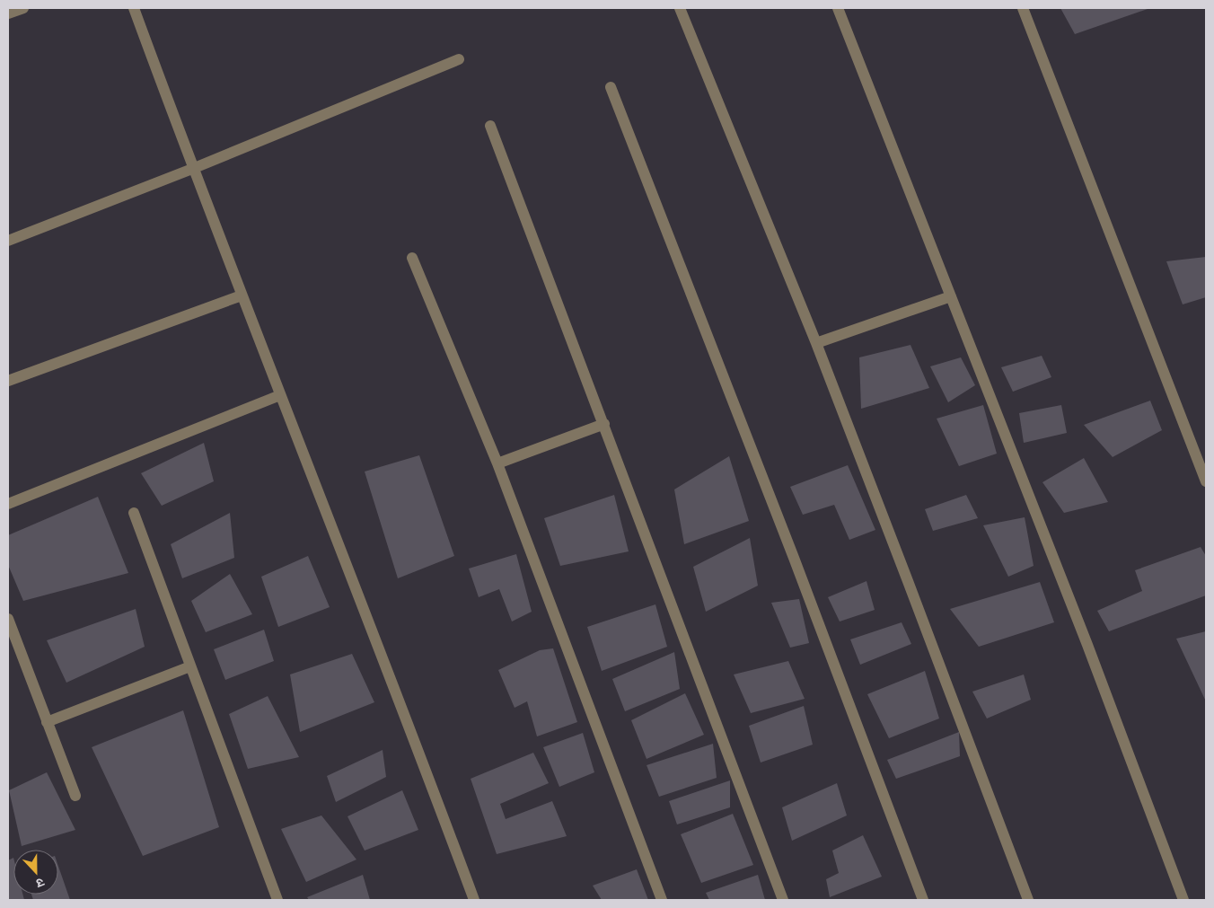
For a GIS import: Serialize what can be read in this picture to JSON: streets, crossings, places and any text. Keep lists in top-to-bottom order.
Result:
{
  "north": "bottom"
}
